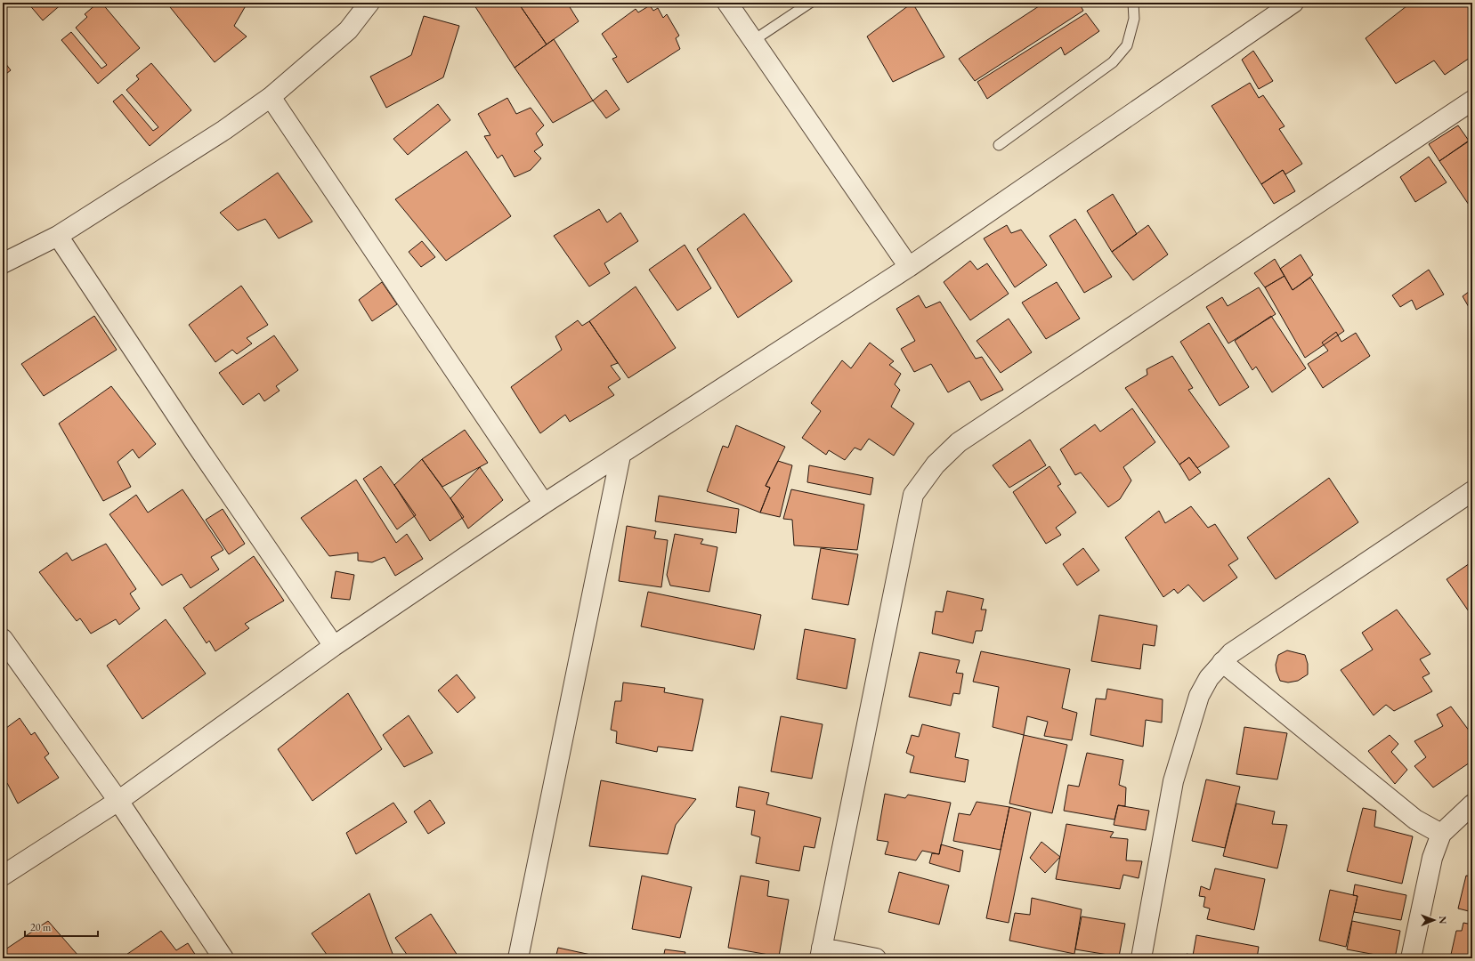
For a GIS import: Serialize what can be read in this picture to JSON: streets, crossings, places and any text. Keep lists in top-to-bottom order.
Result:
{
  "scale_bar": "20 m",
  "north": "right"
}
